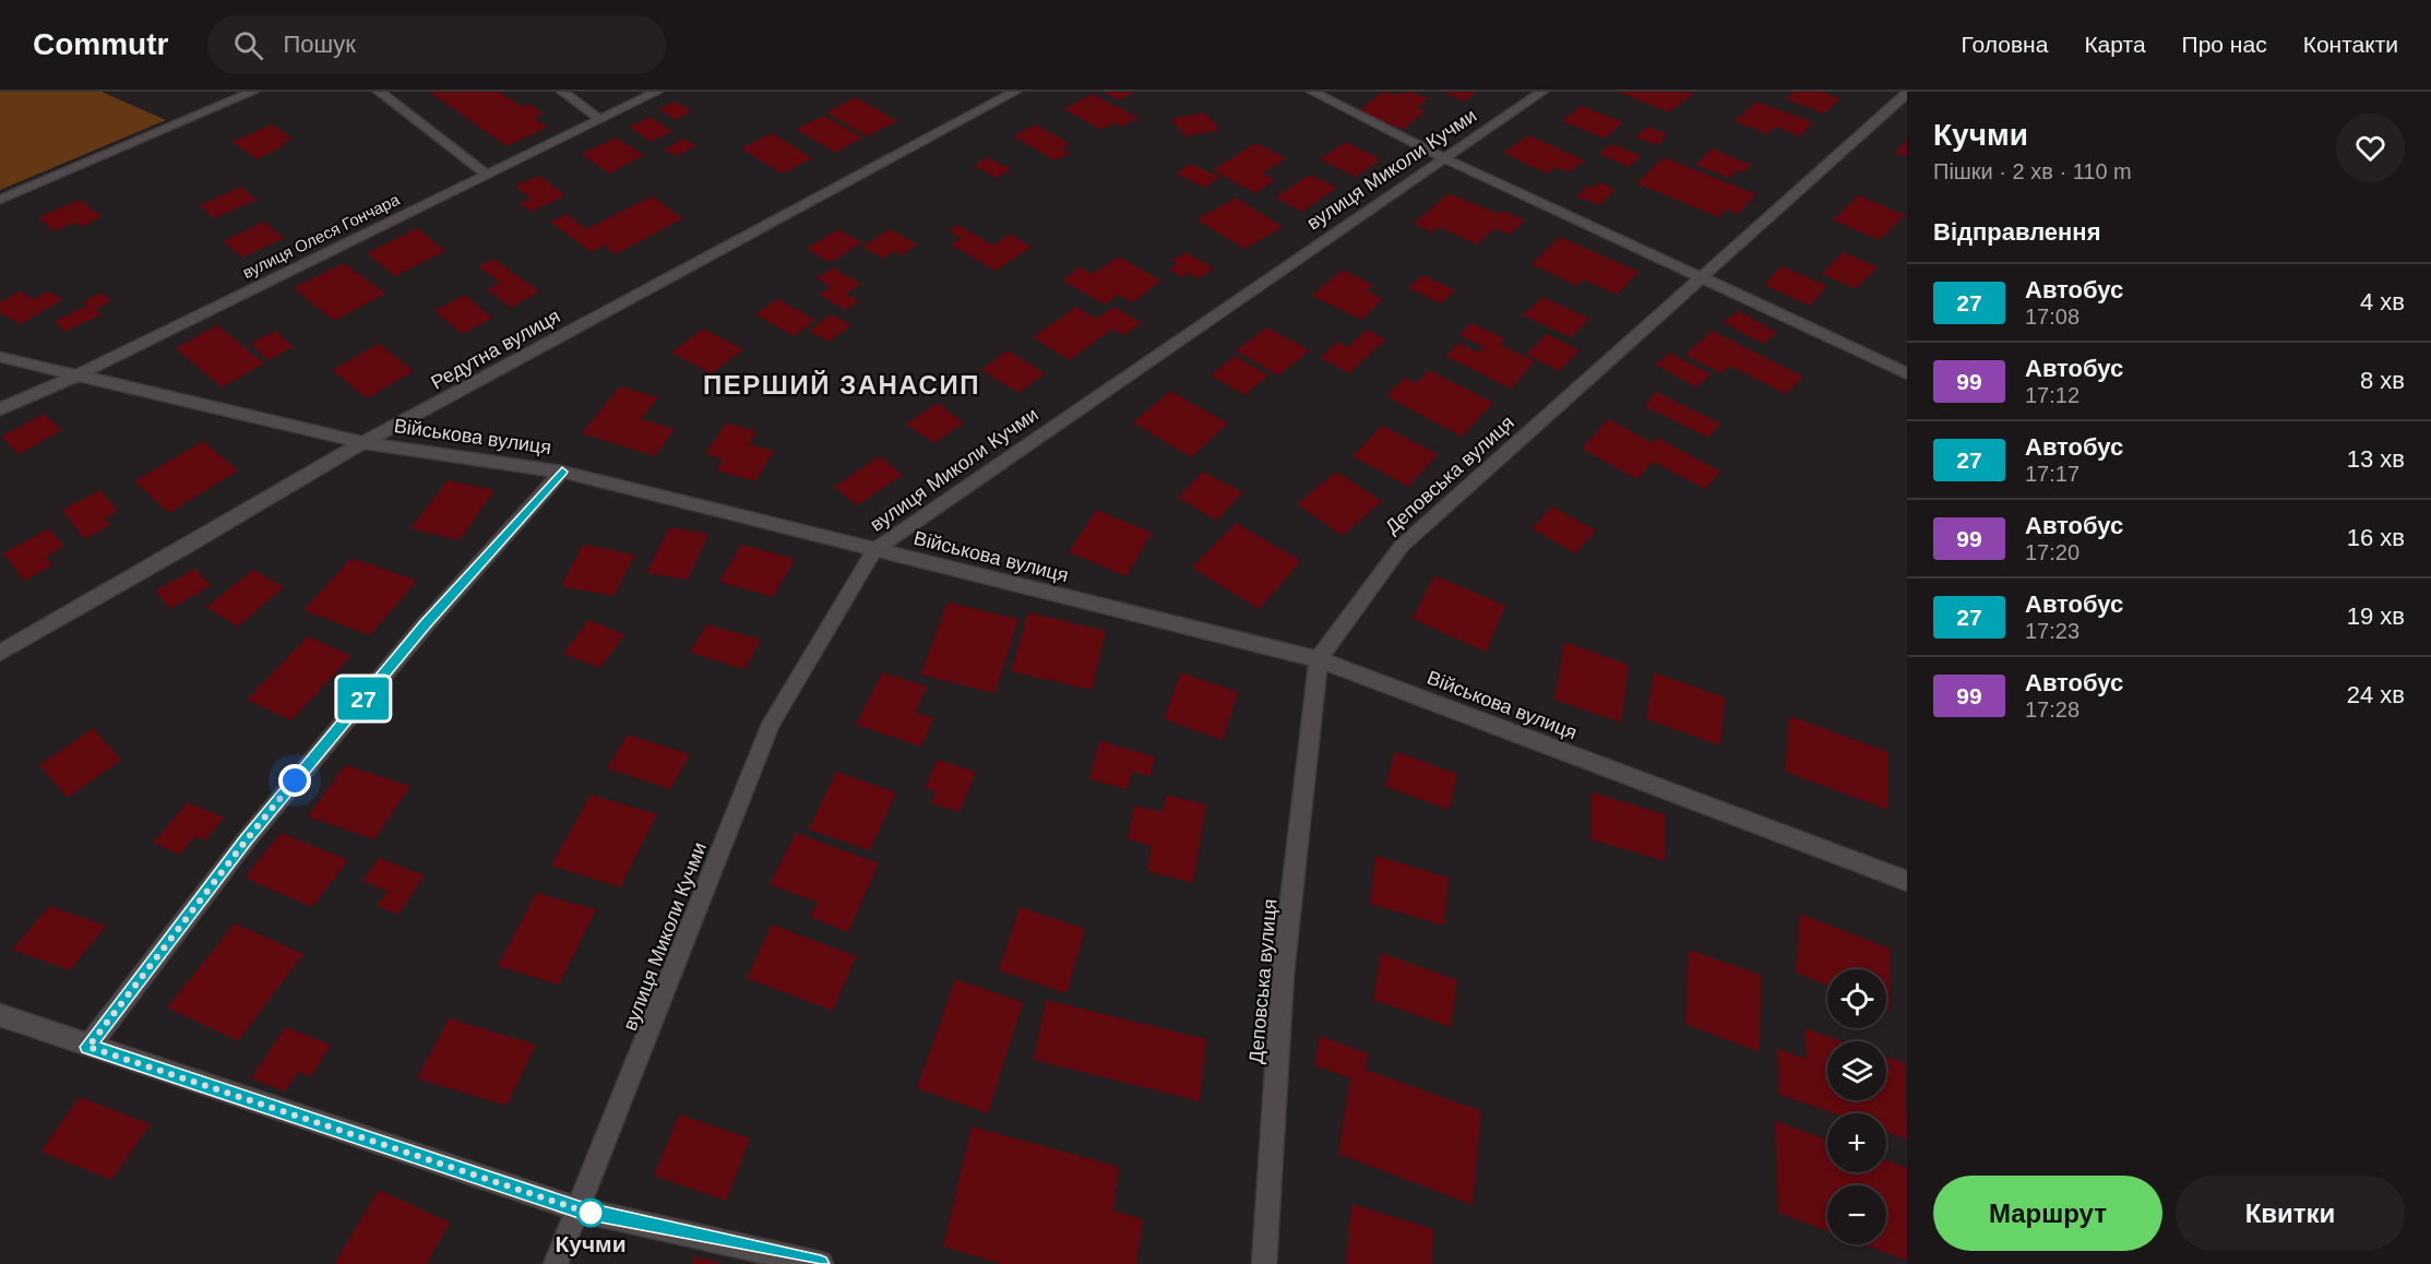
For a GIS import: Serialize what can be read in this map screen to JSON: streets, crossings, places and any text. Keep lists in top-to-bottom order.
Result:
{
  "streets": {
    "street": [
      "вулиця Миколи Кучми",
      "вулиця Олеся Гончара",
      "Редутна вулиця",
      "Військова вулиця",
      "Деповська вулиця"
    ]
  },
  "crossings": [
    ["вулиця Миколи Кучми", "Військова вулиця"],
    ["вулиця Олеся Гончара", "Військова вулиця"],
    ["Редутна вулиця", "Військова вулиця"],
    ["Військова вулиця", "Деповська вулиця"]
  ],
  "districts": ["ПЕРШИЙ ЗАНАСИП"],
  "places": ["Кучми"],
  "lines": ["bus line 27"],
  "page": {
    "header": "Commutr",
    "search": "Пошук",
    "nav": [
      "Головна",
      "Карта",
      "Про нас",
      "Контакти"
    ],
    "on_map": "27",
    "heading": [
      ["Кучми", "Пішки · 2 хв · 110 m"],
      "Відправлення"
    ],
    "list": [
      {
        "mark": "27",
        "name": "Автобус",
        "note": "17:08",
        "value": "4 хв"
      },
      {
        "mark": "99",
        "name": "Автобус",
        "note": "17:12",
        "value": "8 хв"
      },
      {
        "mark": "27",
        "name": "Автобус",
        "note": "17:17",
        "value": "13 хв"
      },
      {
        "mark": "99",
        "name": "Автобус",
        "note": "17:20",
        "value": "16 хв"
      },
      {
        "mark": "27",
        "name": "Автобус",
        "note": "17:23",
        "value": "19 хв"
      },
      {
        "mark": "99",
        "name": "Автобус",
        "note": "17:28",
        "value": "24 хв"
      }
    ],
    "map_buttons": ["+", "−"],
    "buttons": ["Маршрут", "Квитки"]
  }
}
